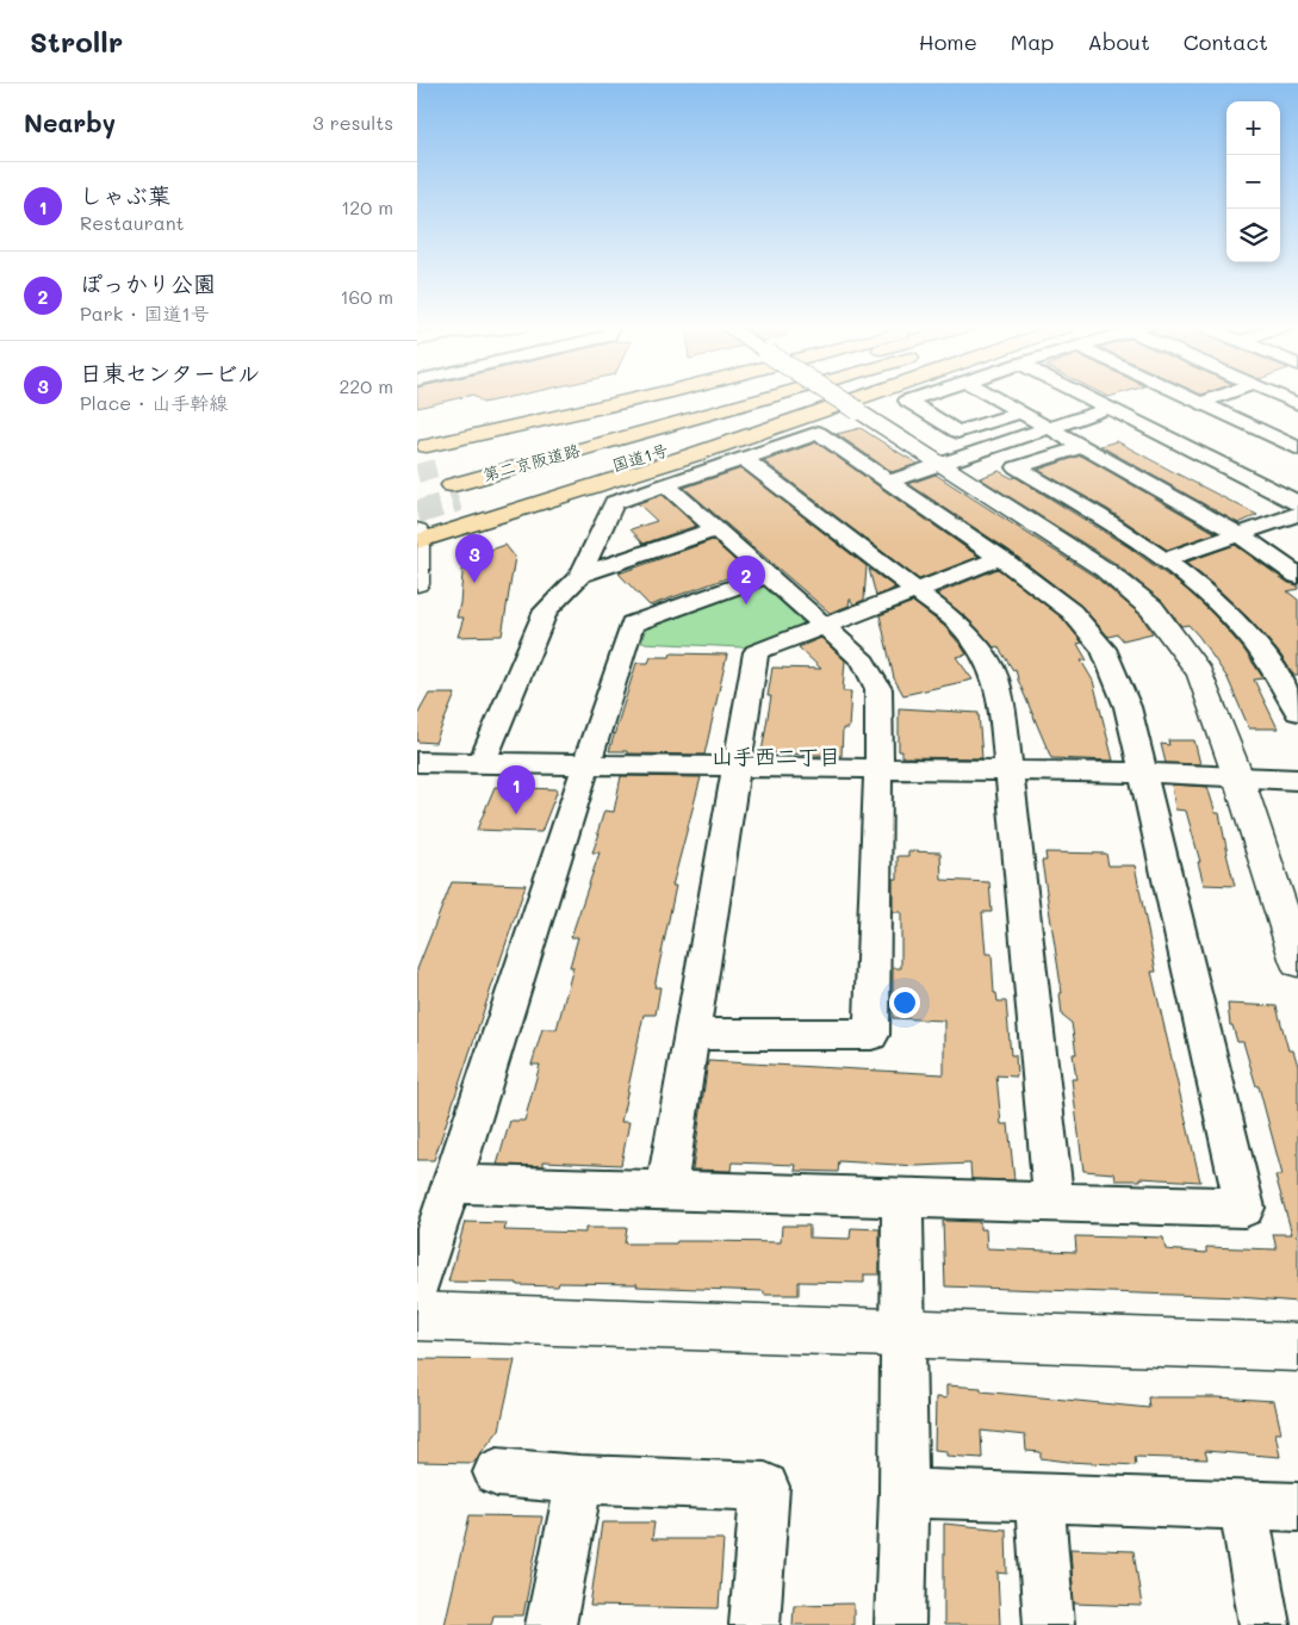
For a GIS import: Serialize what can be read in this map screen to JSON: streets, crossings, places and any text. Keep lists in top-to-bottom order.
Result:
{
  "streets": {
    "highway": ["国道1号", "第二京阪道路"]
  },
  "districts": ["山手西二丁目"],
  "page": {
    "header": "Strollr",
    "nav": [
      "Home",
      "Map",
      "About",
      "Contact"
    ],
    "heading": ["Nearby", "3 results"],
    "map_buttons": ["+", "−"],
    "list": [
      {
        "mark": "1",
        "name": "しゃぶ葉",
        "note": "Restaurant",
        "value": "120 m"
      },
      {
        "mark": "2",
        "name": "ぽっかり公園",
        "note": "Park · 国道1号",
        "value": "160 m"
      },
      {
        "mark": "3",
        "name": "日東センタービル",
        "note": "Place · 山手幹線",
        "value": "220 m"
      }
    ],
    "pins": ["3", "2", "1"]
  }
}
